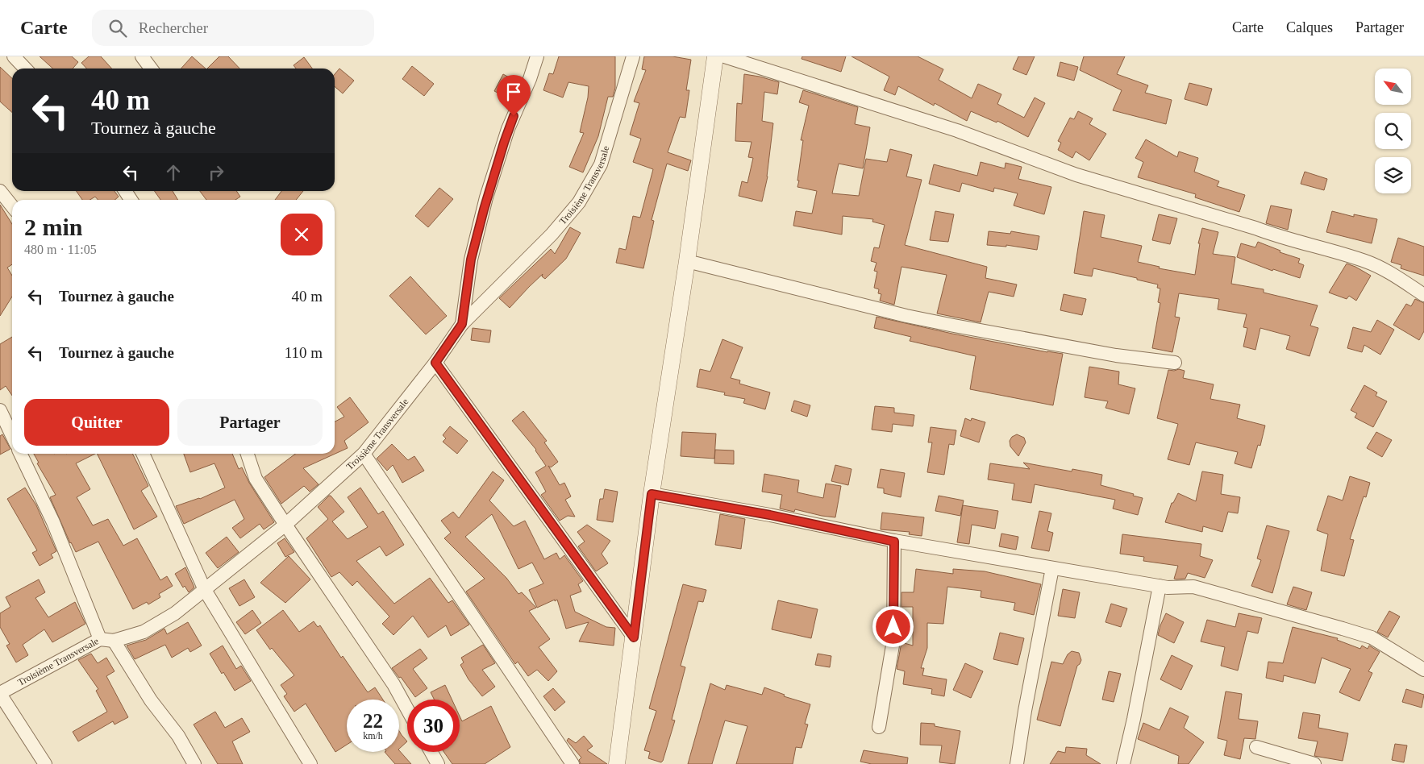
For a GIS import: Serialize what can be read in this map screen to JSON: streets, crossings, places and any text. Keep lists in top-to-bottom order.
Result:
{
  "streets": {
    "street": ["Troisième Transversale"]
  },
  "north": "top left",
  "page": {
    "header": "Carte",
    "search": "Rechercher",
    "nav": ["Carte", "Calques", "Partager"],
    "turn": ["40 m", "Tournez à gauche"],
    "heading": ["2 min", "480 m · 11:05"],
    "list": [
      {
        "name": "Tournez à gauche",
        "value": "40 m"
      },
      {
        "name": "Tournez à gauche",
        "value": "110 m"
      }
    ],
    "buttons": ["Quitter", "Partager"],
    "speed": "22 km/h",
    "limit": "30"
  }
}
